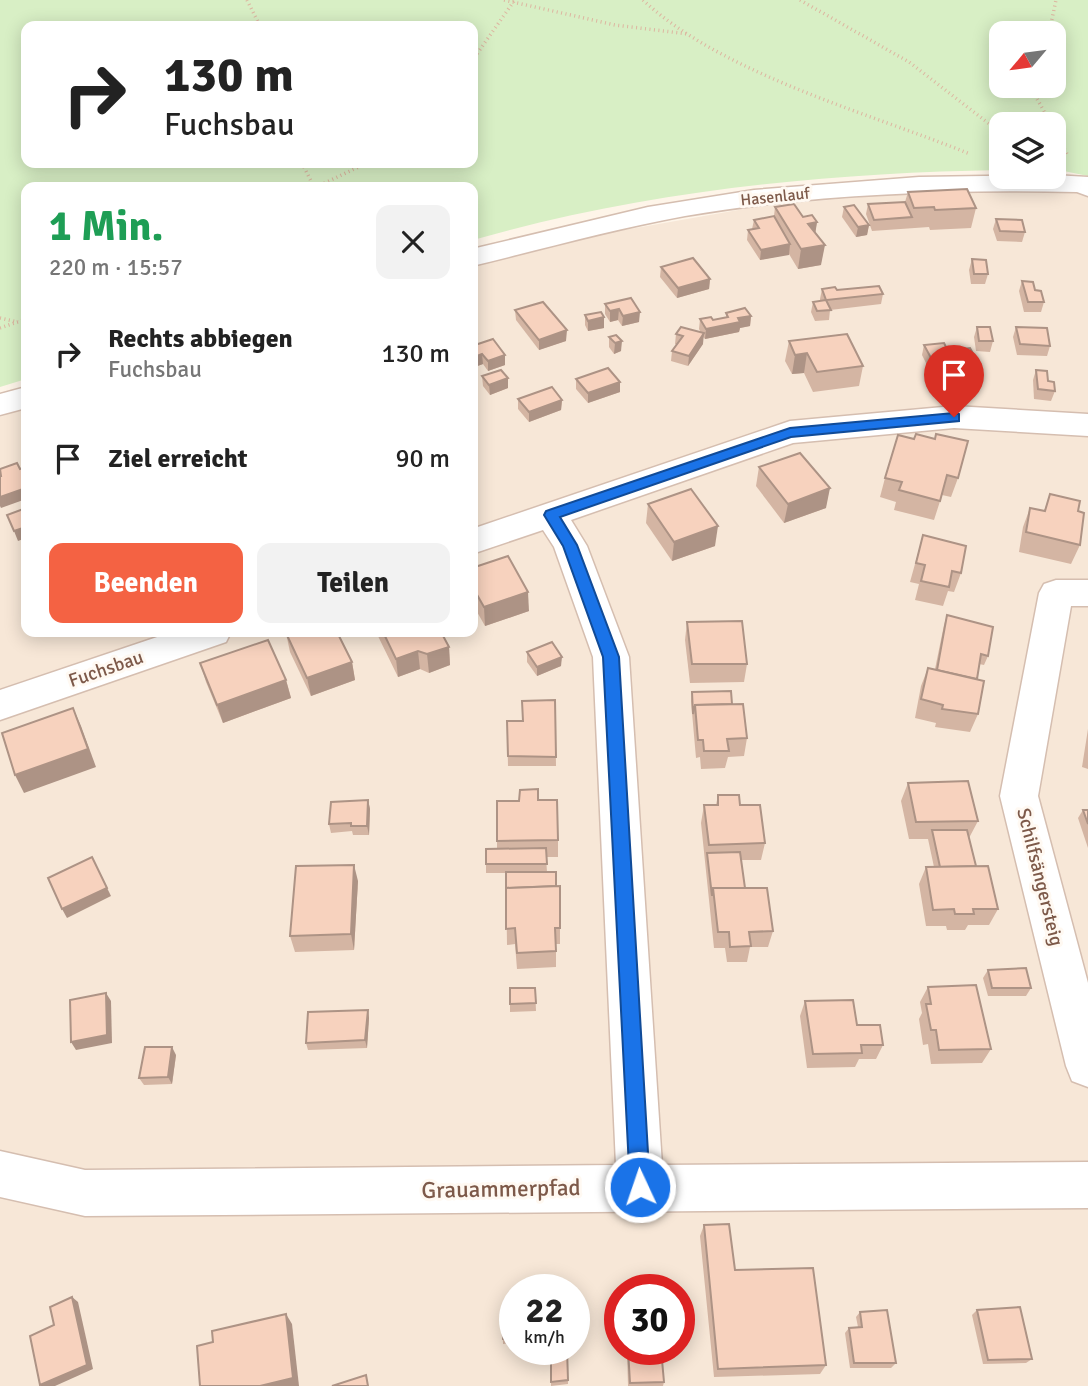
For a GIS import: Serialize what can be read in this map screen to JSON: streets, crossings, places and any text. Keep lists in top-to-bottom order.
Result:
{
  "streets": {
    "street": [
      "Hasenlauf",
      "Fuchsbau",
      "Schilfsängersteig",
      "Grauammerpfad"
    ]
  },
  "north": "bottom left",
  "page": {
    "turn": ["130 m", "Fuchsbau"],
    "heading": ["1 Min.", "220 m · 15:57"],
    "list": [
      {
        "name": "Rechts abbiegen",
        "note": "Fuchsbau",
        "value": "130 m"
      },
      {
        "name": "Ziel erreicht",
        "value": "90 m"
      }
    ],
    "buttons": ["Beenden", "Teilen"],
    "speed": "22 km/h",
    "limit": "30"
  }
}
